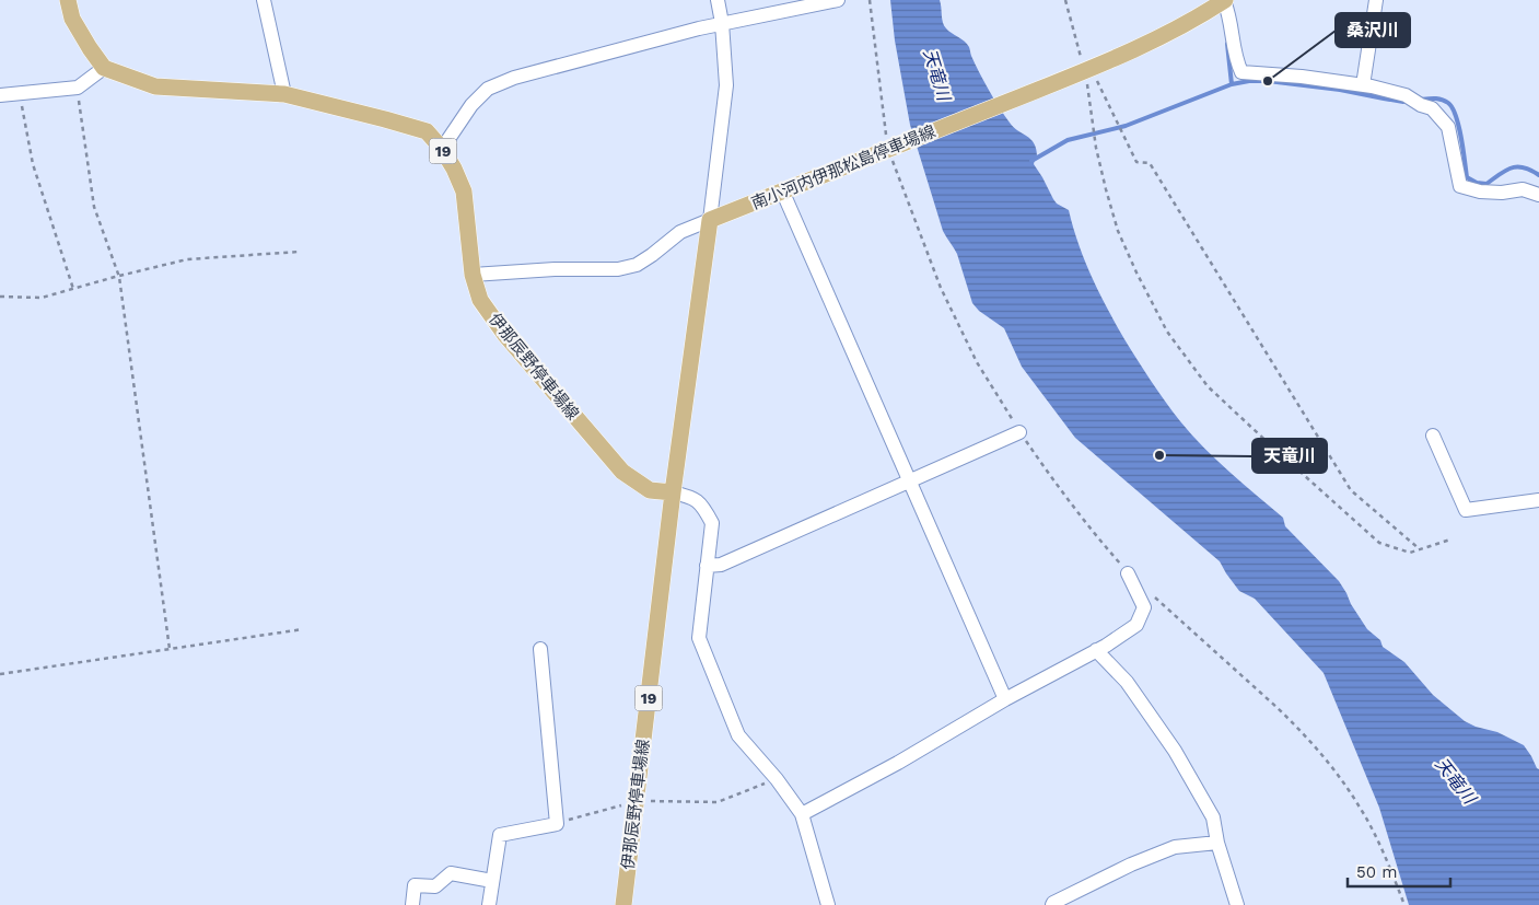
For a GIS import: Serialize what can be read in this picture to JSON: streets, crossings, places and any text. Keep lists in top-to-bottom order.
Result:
{
  "streets": {
    "main road": ["19", "南小河内伊那松島停車場線", "伊那辰野停車場線"]
  },
  "water": ["天竜川"],
  "places": ["桑沢川", "天竜川"],
  "scale_bar": "50 m"
}
